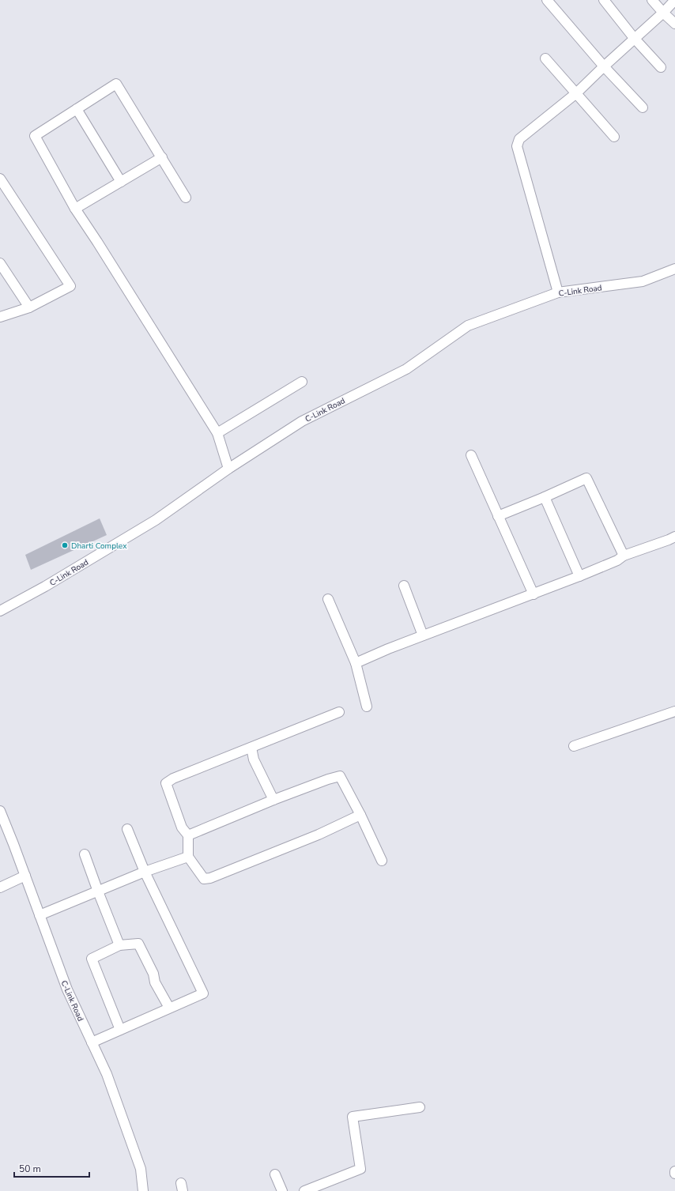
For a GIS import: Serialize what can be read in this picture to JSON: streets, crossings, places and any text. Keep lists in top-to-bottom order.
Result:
{
  "streets": {
    "street": ["C-Link Road"]
  },
  "places": ["Dharti Complex"],
  "scale_bar": "50 m"
}
